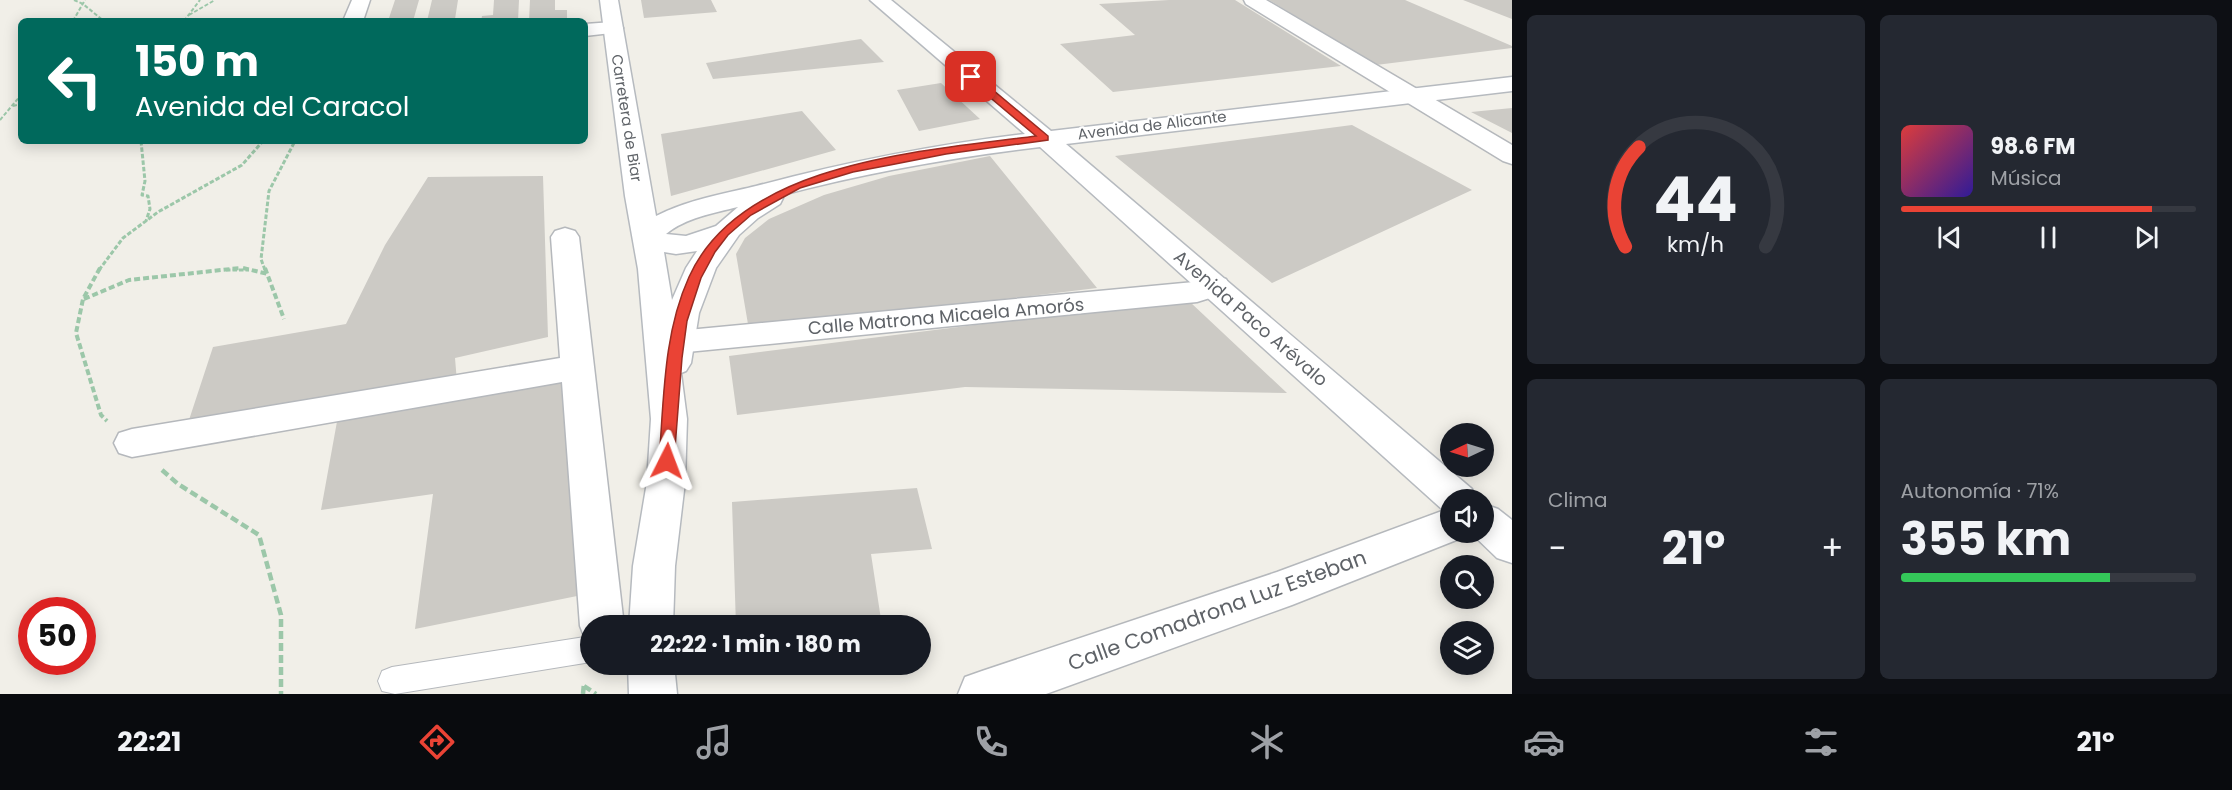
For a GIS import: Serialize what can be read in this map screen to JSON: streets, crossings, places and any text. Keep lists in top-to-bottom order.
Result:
{
  "streets": {
    "main road": [
      "Carretera de Biar",
      "Avenida de Alicante",
      "Calle Matrona Micaela Amorós",
      "Avenida Paco Arévalo",
      "Calle Comadrona Luz Esteban"
    ]
  },
  "crossings": [
    ["Carretera de Biar", "Avenida de Alicante"],
    ["Avenida de Alicante", "Calle Matrona Micaela Amorós"],
    ["Avenida de Alicante", "Avenida Paco Arévalo"],
    ["Calle Matrona Micaela Amorós", "Avenida Paco Arévalo"]
  ],
  "north": "left",
  "page": {
    "turn": ["150 m", "Avenida del Caracol"],
    "song": ["98.6 FM", "Música"],
    "tile": [
      "Clima",
      ["Autonomía · 71%", "355 km"]
    ],
    "heat": ["−", "21°", "+"],
    "limit": "50",
    "trip": "22:22 · 1 min · 180 m",
    "tabs": ["22:21", "21°"],
    "gauge": ["44", "km/h"]
  }
}
